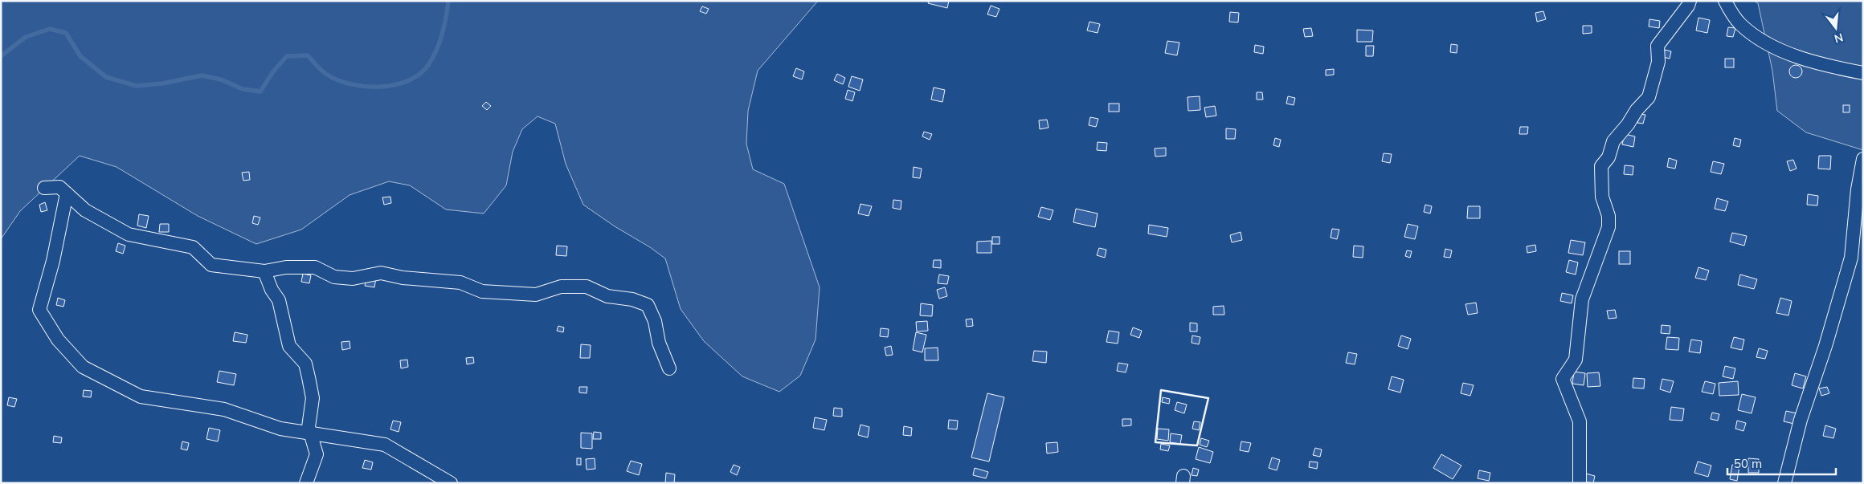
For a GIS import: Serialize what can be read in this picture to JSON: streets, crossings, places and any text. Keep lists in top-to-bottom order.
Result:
{
  "scale_bar": "50 m",
  "north": "bottom"
}
